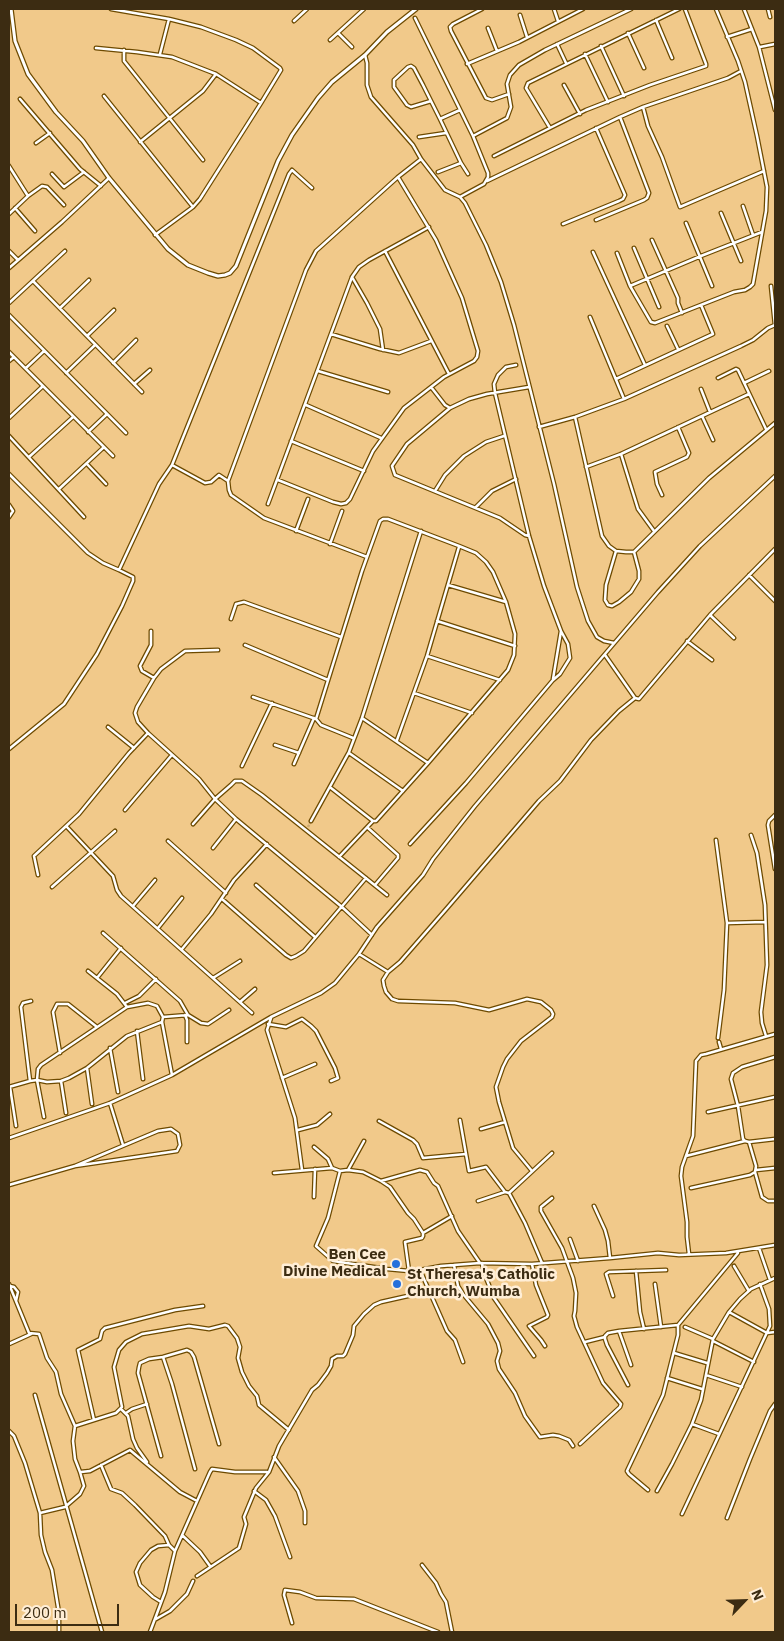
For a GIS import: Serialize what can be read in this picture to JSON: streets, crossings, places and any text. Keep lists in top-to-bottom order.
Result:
{
  "places": ["Ben Cee Divine Medical", "St Theresa's Catholic Church, Wumba"],
  "scale_bar": "200 m",
  "north": "top right"
}
